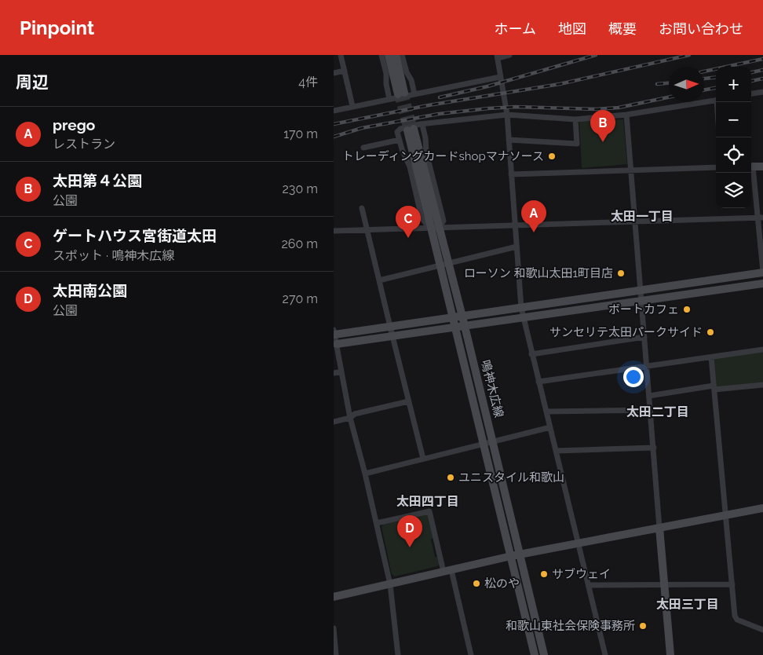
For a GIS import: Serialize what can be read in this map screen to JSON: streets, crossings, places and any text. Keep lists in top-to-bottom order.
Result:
{
  "streets": {
    "street": ["鳴神木広線"]
  },
  "districts": [
    "太田一丁目",
    "太田二丁目",
    "太田四丁目",
    "太田三丁目"
  ],
  "places": [
    "トレーディングカードshopマナソース",
    "ローソン 和歌山太田1町目店",
    "ボートカフェ",
    "サンセリテ太田パークサイド",
    "ユニスタイル和歌山",
    "サブウェイ",
    "松のや",
    "和歌山東社会保険事務所"
  ],
  "north": "right",
  "page": {
    "header": "Pinpoint",
    "nav": [
      "ホーム",
      "地図",
      "概要",
      "お問い合わせ"
    ],
    "heading": ["周辺", "4件"],
    "map_buttons": ["+", "−"],
    "list": [
      {
        "mark": "A",
        "name": "prego",
        "note": "レストラン",
        "value": "170 m"
      },
      {
        "mark": "B",
        "name": "太田第４公園",
        "note": "公園",
        "value": "230 m"
      },
      {
        "mark": "C",
        "name": "ゲートハウス宮街道太田",
        "note": "スポット · 鳴神木広線",
        "value": "260 m"
      },
      {
        "mark": "D",
        "name": "太田南公園",
        "note": "公園",
        "value": "270 m"
      }
    ],
    "pins": [
      "B",
      "A",
      "C",
      "D"
    ]
  }
}
